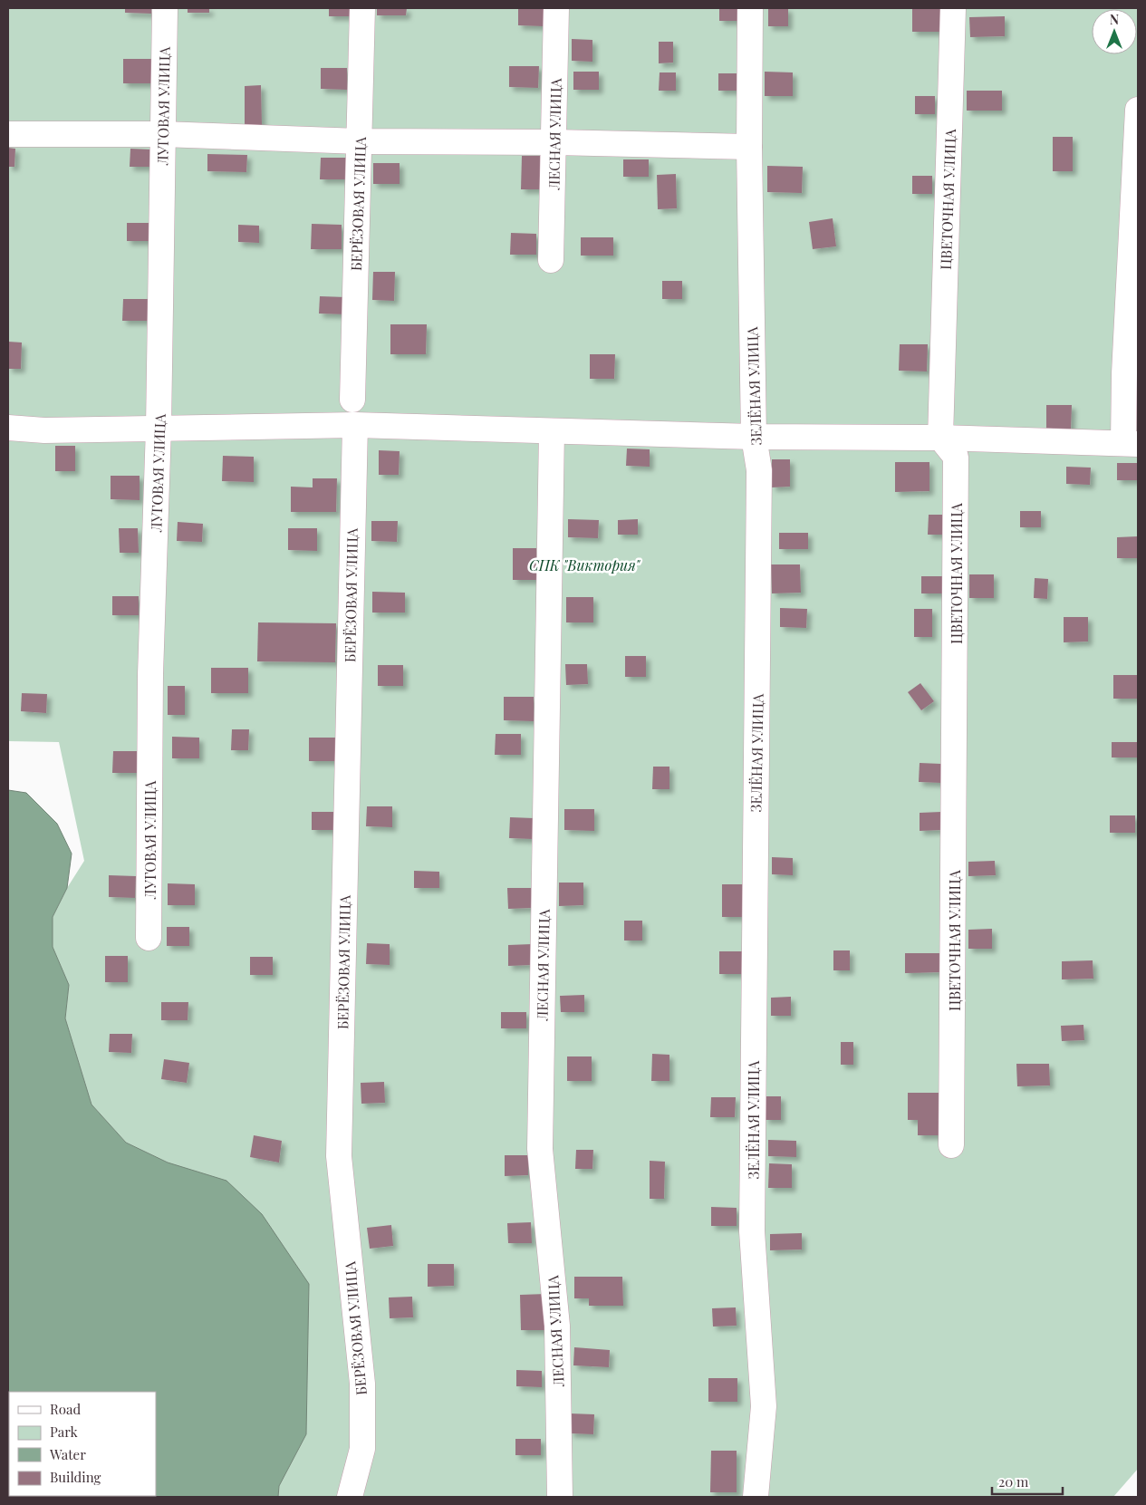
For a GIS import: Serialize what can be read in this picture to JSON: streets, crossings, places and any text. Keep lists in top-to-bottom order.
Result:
{
  "streets": {
    "street": [
      "ЛУГОВАЯ УЛИЦА",
      "ЛЕСНАЯ УЛИЦА",
      "ЦВЕТОЧНАЯ УЛИЦА",
      "БЕРЁЗОВАЯ УЛИЦА",
      "ЗЕЛЁНАЯ УЛИЦА"
    ]
  },
  "parks": ["СПК \"Виктория\""],
  "legend": [
    "Road",
    "Park",
    "Water",
    "Building"
  ],
  "scale_bar": "20 m",
  "north": "top"
}
